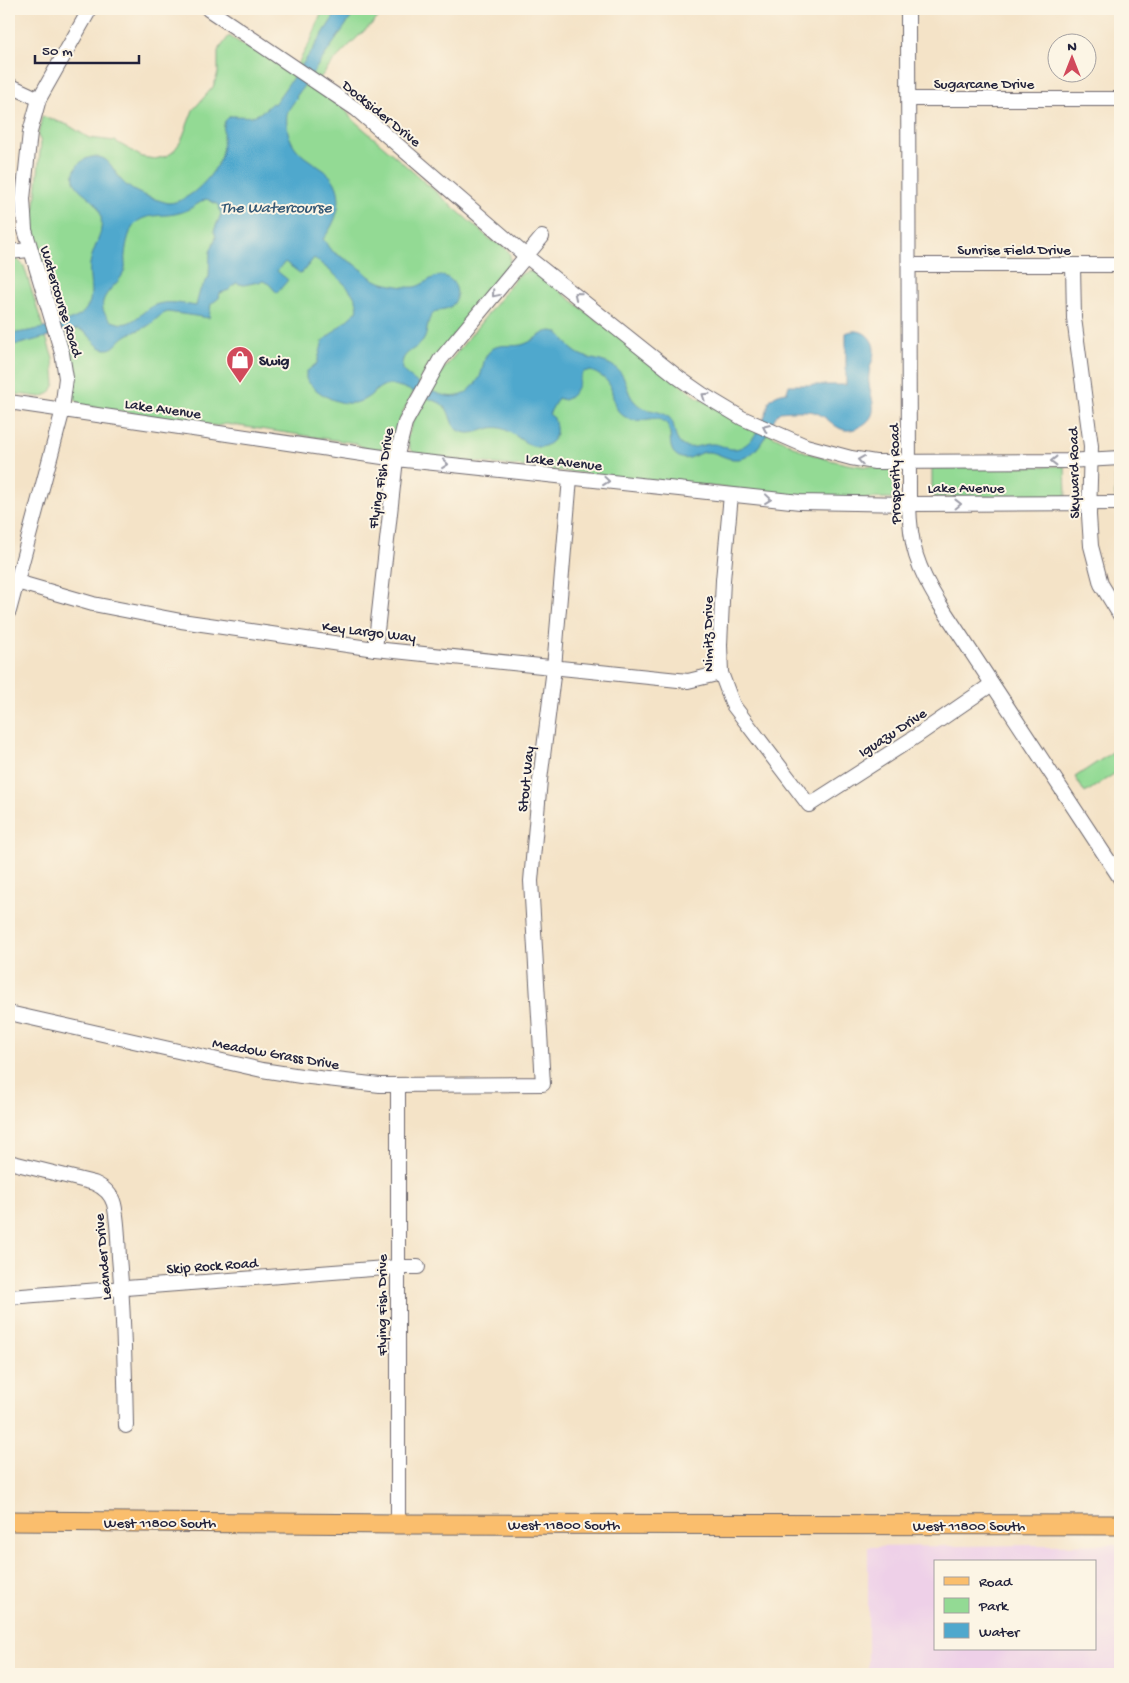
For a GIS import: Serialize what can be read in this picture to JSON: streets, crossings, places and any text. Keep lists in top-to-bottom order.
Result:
{
  "streets": {
    "main road": ["West 11800 South"],
    "street": [
      "Sugarcane Drive",
      "Docksider Drive",
      "Sunrise Field Drive",
      "Watercourse Road",
      "Lake Avenue",
      "Skyward Road",
      "Prosperity Road",
      "Flying Fish Drive",
      "Key Largo Way",
      "Nimitz Drive",
      "Iguazu Drive",
      "Stout Way",
      "Meadow Grass Drive",
      "Leander Drive",
      "Skip Rock Road"
    ]
  },
  "crossings": [
    ["Sugarcane Drive", "Prosperity Road"],
    ["Docksider Drive", "Lake Avenue"],
    ["Docksider Drive", "Flying Fish Drive"],
    ["Sunrise Field Drive", "Skyward Road"],
    ["Sunrise Field Drive", "Prosperity Road"],
    ["Watercourse Road", "Lake Avenue"],
    ["Watercourse Road", "Key Largo Way"],
    ["Lake Avenue", "Skyward Road"],
    ["Lake Avenue", "Prosperity Road"],
    ["Lake Avenue", "Flying Fish Drive"],
    ["Lake Avenue", "Nimitz Drive"],
    ["Lake Avenue", "Stout Way"],
    ["Prosperity Road", "Iguazu Drive"],
    ["Flying Fish Drive", "Key Largo Way"],
    ["Flying Fish Drive", "Meadow Grass Drive"],
    ["Flying Fish Drive", "Skip Rock Road"],
    ["Flying Fish Drive", "West 11800 South"],
    ["Key Largo Way", "Nimitz Drive"],
    ["Key Largo Way", "Stout Way"],
    ["Nimitz Drive", "Iguazu Drive"],
    ["Stout Way", "Meadow Grass Drive"],
    ["Leander Drive", "Skip Rock Road"]
  ],
  "water": ["The Watercourse"],
  "places": {
    "shop": ["Swig"]
  },
  "legend": ["Road", "Park", "Water"],
  "scale_bar": "50 m",
  "north": "top"
}
